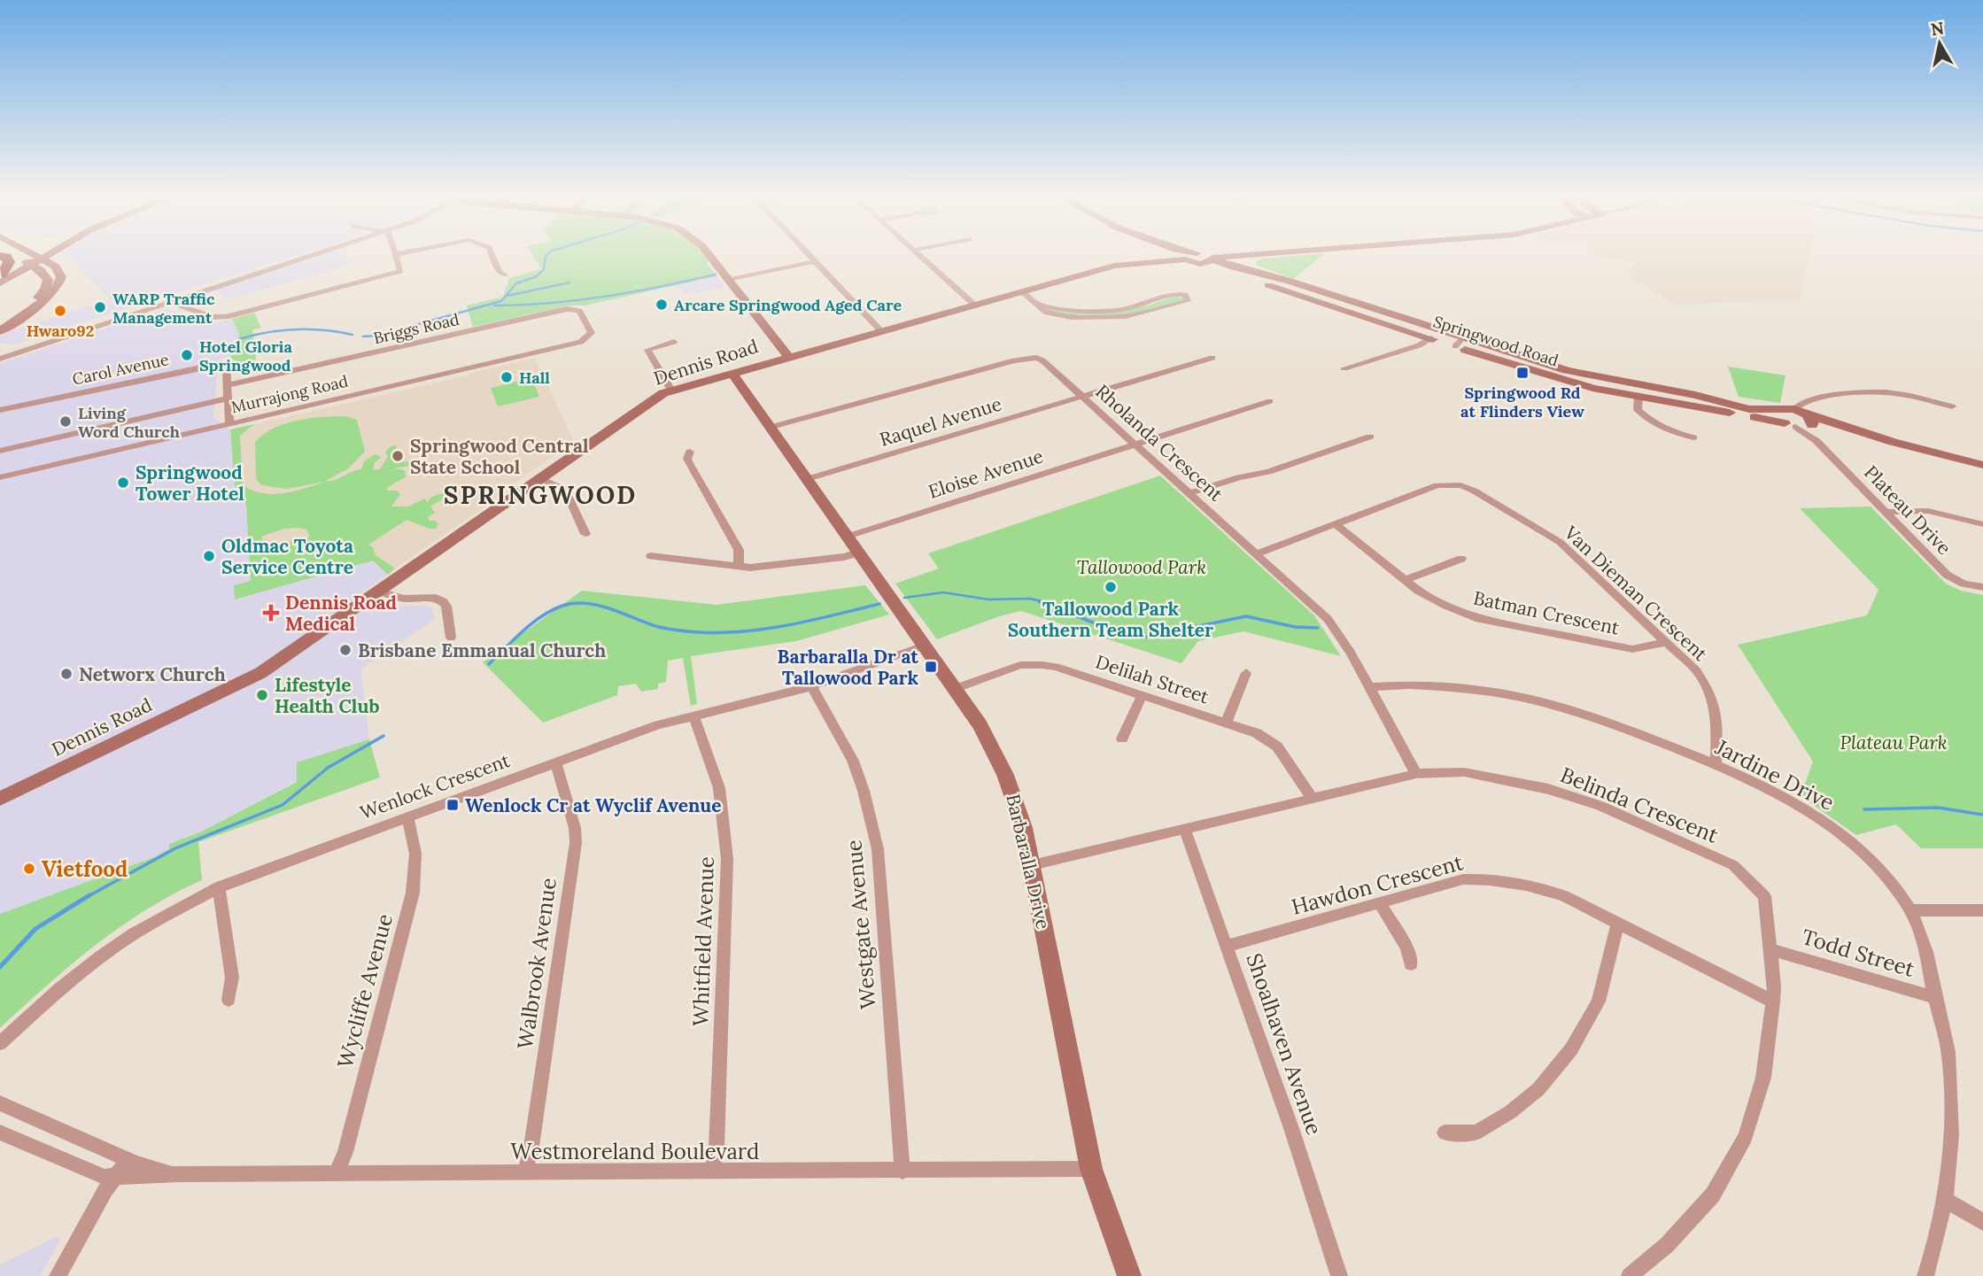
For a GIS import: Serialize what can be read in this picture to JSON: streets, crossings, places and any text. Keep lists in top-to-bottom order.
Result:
{
  "streets": {
    "street": [
      "Briggs Road",
      "Springwood Road",
      "Dennis Road",
      "Carol Avenue",
      "Murrajong Road",
      "Raquel Avenue",
      "Rholanda Crescent",
      "Eloise Avenue",
      "Plateau Drive",
      "Van Dieman Crescent",
      "Batman Crescent",
      "Delilah Street",
      "Jardine Drive",
      "Wenlock Crescent",
      "Belinda Crescent",
      "Barbaralla Drive",
      "Hawdon Crescent",
      "Westgate Avenue",
      "Whitfield Avenue",
      "Todd Street",
      "Walbrook Avenue",
      "Wycliffe Avenue",
      "Shoalhaven Avenue",
      "Westmoreland Boulevard"
    ]
  },
  "crossings": [
    ["Briggs Road", "Carol Avenue"],
    ["Briggs Road", "Murrajong Road"],
    ["Springwood Road", "Dennis Road"],
    ["Springwood Road", "Plateau Drive"],
    ["Dennis Road", "Barbaralla Drive"],
    ["Carol Avenue", "Murrajong Road"],
    ["Raquel Avenue", "Rholanda Crescent"],
    ["Raquel Avenue", "Barbaralla Drive"],
    ["Rholanda Crescent", "Eloise Avenue"],
    ["Rholanda Crescent", "Van Dieman Crescent"],
    ["Rholanda Crescent", "Jardine Drive"],
    ["Rholanda Crescent", "Belinda Crescent"],
    ["Rholanda Crescent", "Barbaralla Drive"],
    ["Eloise Avenue", "Barbaralla Drive"],
    ["Van Dieman Crescent", "Batman Crescent"],
    ["Van Dieman Crescent", "Jardine Drive"],
    ["Delilah Street", "Belinda Crescent"],
    ["Delilah Street", "Barbaralla Drive"],
    ["Jardine Drive", "Todd Street"],
    ["Wenlock Crescent", "Barbaralla Drive"],
    ["Wenlock Crescent", "Westgate Avenue"],
    ["Wenlock Crescent", "Whitfield Avenue"],
    ["Wenlock Crescent", "Walbrook Avenue"],
    ["Wenlock Crescent", "Wycliffe Avenue"],
    ["Belinda Crescent", "Barbaralla Drive"],
    ["Belinda Crescent", "Hawdon Crescent"],
    ["Belinda Crescent", "Todd Street"],
    ["Belinda Crescent", "Shoalhaven Avenue"],
    ["Barbaralla Drive", "Westmoreland Boulevard"],
    ["Hawdon Crescent", "Shoalhaven Avenue"],
    ["Westgate Avenue", "Westmoreland Boulevard"],
    ["Whitfield Avenue", "Westmoreland Boulevard"],
    ["Walbrook Avenue", "Westmoreland Boulevard"],
    ["Wycliffe Avenue", "Westmoreland Boulevard"]
  ],
  "districts": ["SPRINGWOOD"],
  "parks": ["Tallowood Park", "Plateau Park"],
  "places": {
    "other": [
      "Arcare Springwood Aged Care",
      "WARP Traffic Management",
      "Hwaro92",
      "Hotel Gloria Springwood",
      "Hall",
      "Living Word Church",
      "Springwood Central State School",
      "Springwood Tower Hotel",
      "Oldmac Toyota Service Centre",
      "Tallowood Park Southern Team Shelter",
      "Brisbane Emmanual Church",
      "Networx Church",
      "Lifestyle Health Club",
      "Vietfood"
    ],
    "transit": ["Springwood Rd at Flinders View", "Barbaralla Dr at Tallowood Park", "Wenlock Cr at Wyclif Avenue"],
    "health": ["Dennis Road Medical"]
  },
  "north": "top"
}
